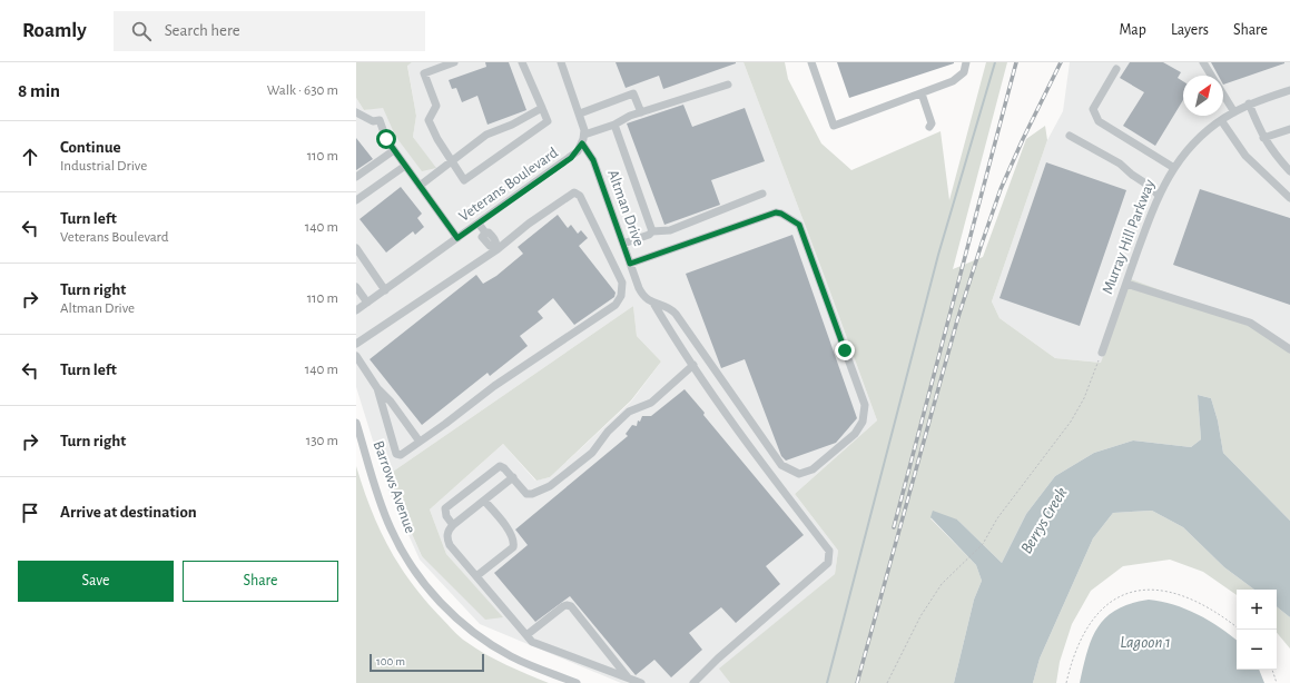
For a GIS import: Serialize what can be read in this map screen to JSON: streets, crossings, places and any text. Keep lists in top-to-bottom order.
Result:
{
  "streets": {
    "street": [
      "Veterans Boulevard",
      "Altman Drive",
      "Murray Hill Parkway",
      "Barrows Avenue"
    ]
  },
  "crossings": [
    ["Veterans Boulevard", "Altman Drive"]
  ],
  "water": ["Berrys Creek", "Lagoon 1"],
  "scale_bar": "100 m",
  "north": "top right",
  "page": {
    "header": "Roamly",
    "search": "Search here",
    "nav": ["Map", "Layers", "Share"],
    "heading": ["8 min", "Walk · 630 m"],
    "list": [
      ["Continue", "Industrial Drive", "110 m"],
      ["Turn left", "Veterans Boulevard", "140 m"],
      ["Turn right", "Altman Drive", "110 m"],
      ["Turn left", "140 m"],
      ["Turn right", "130 m"],
      "Arrive at destination"
    ],
    "buttons": ["Save", "Share"],
    "map_buttons": ["+", "−"],
    "scale": "100 m"
  }
}
